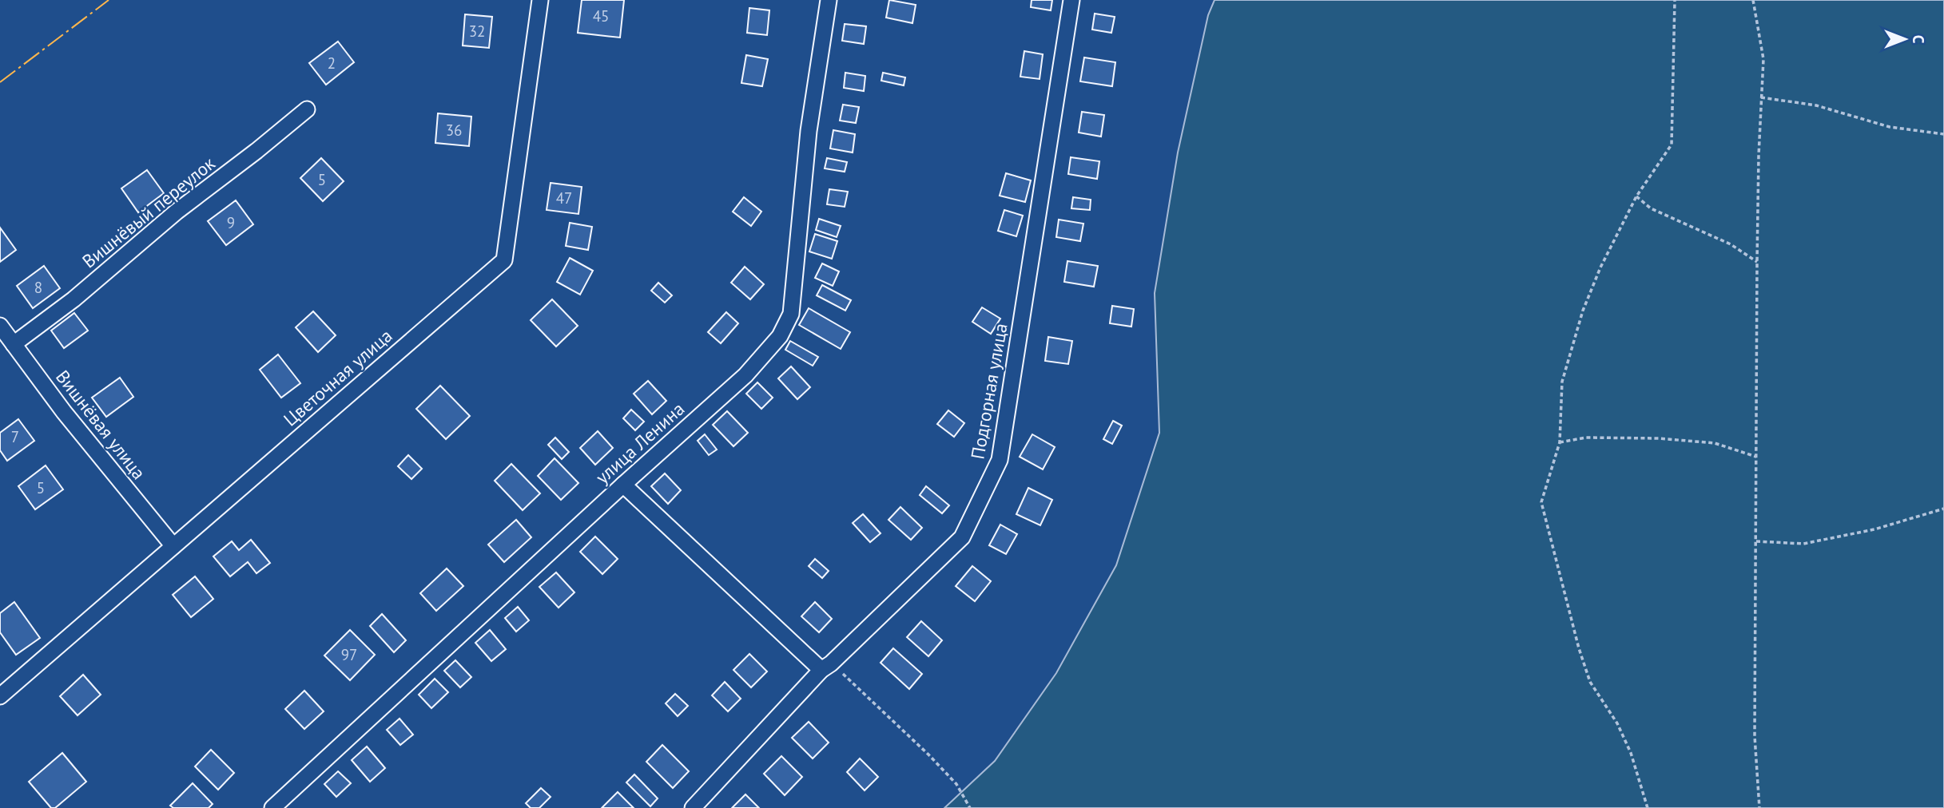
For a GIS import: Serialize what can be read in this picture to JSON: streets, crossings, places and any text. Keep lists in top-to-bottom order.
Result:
{
  "streets": {
    "street": [
      "Вишнёвый переулок",
      "Цветочная улица",
      "Подгорная улица",
      "Вишнёвая улица",
      "улица Ленина"
    ]
  },
  "crossings": [
    ["Вишнёвый переулок", "Вишнёвая улица"],
    ["Цветочная улица", "Вишнёвая улица"]
  ],
  "house_numbers": [
    "45",
    "32",
    "2",
    "36",
    "5",
    "47",
    "9",
    "8",
    "7",
    "5",
    "97"
  ],
  "north": "right"
}
